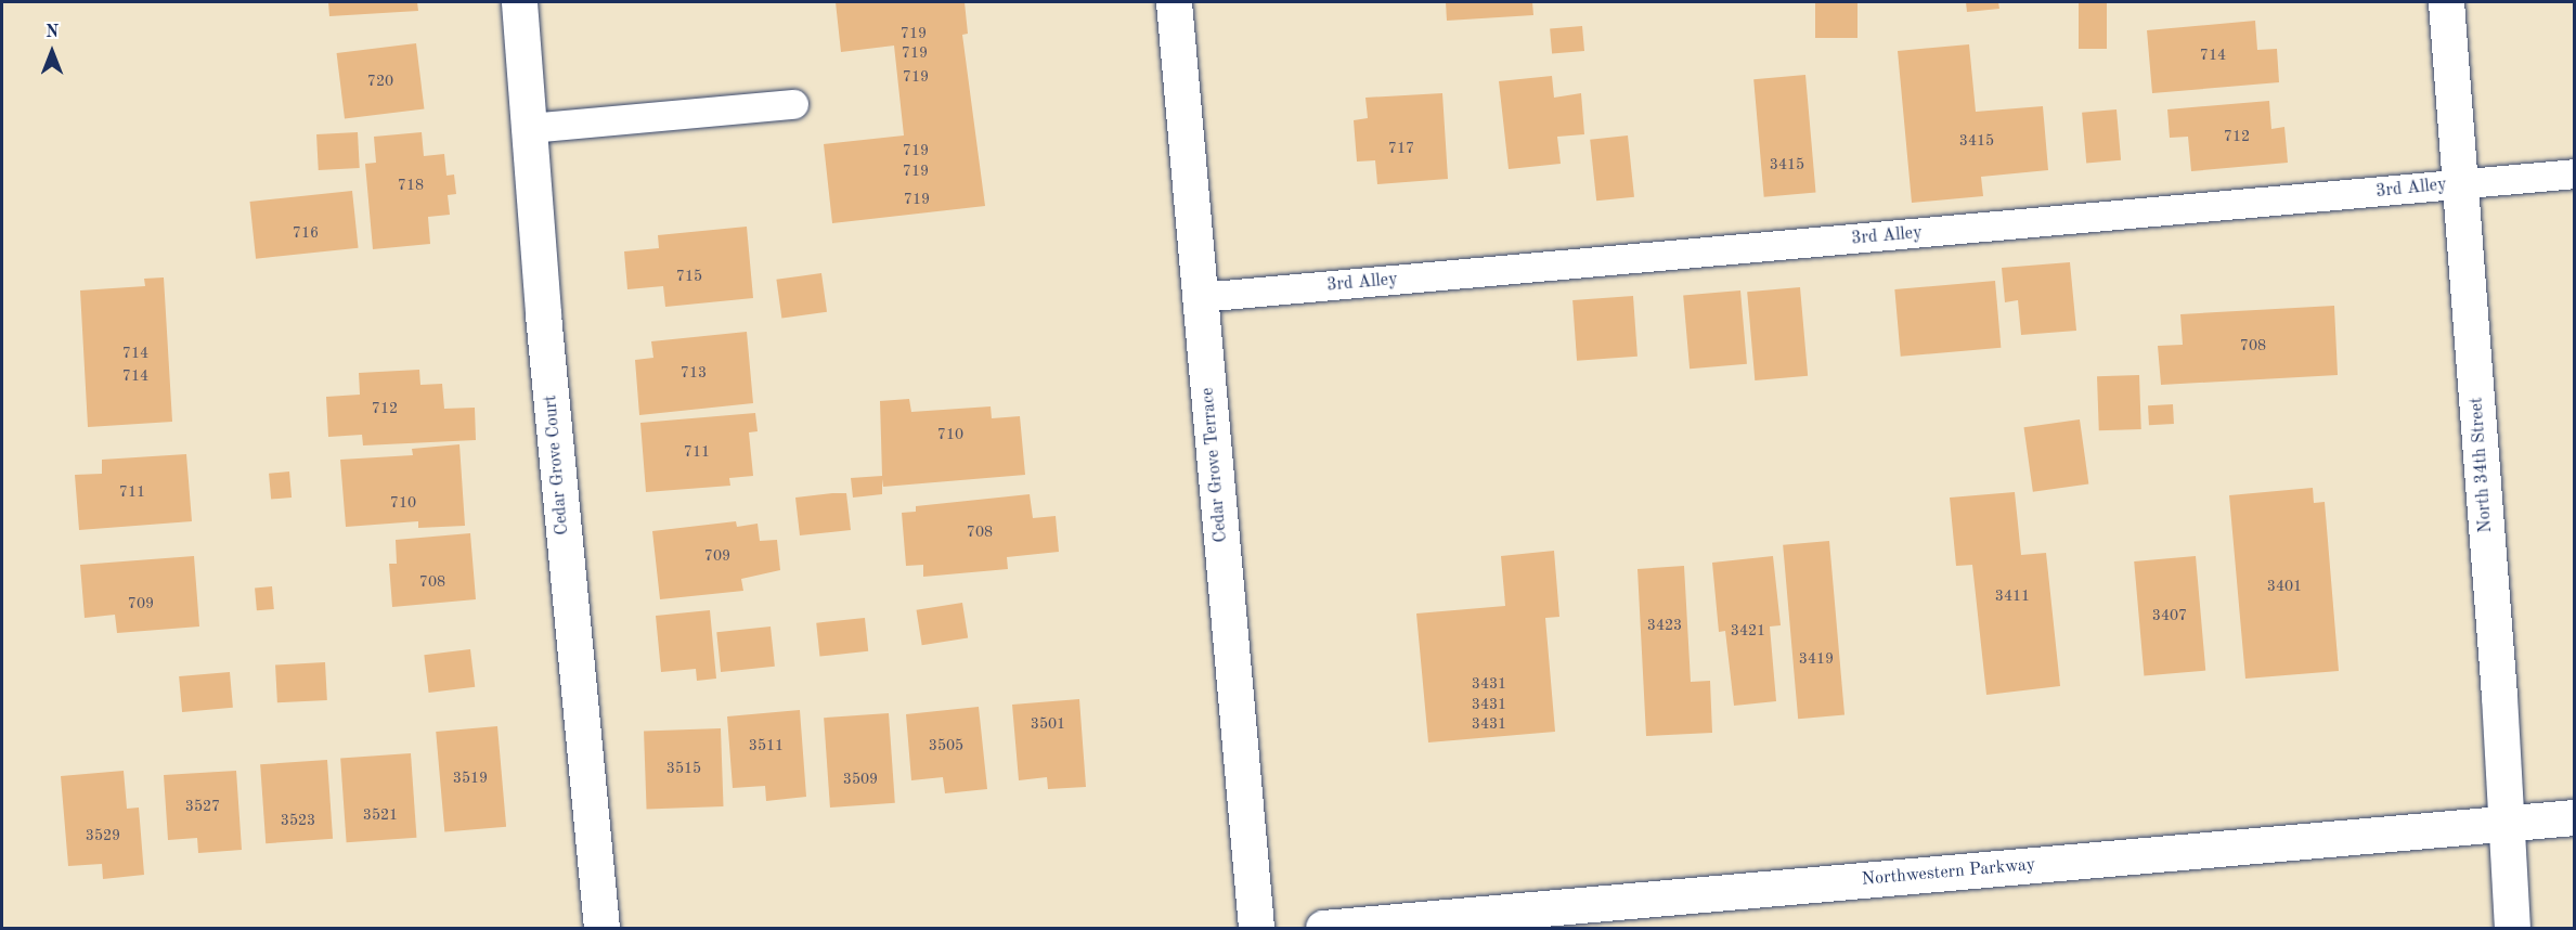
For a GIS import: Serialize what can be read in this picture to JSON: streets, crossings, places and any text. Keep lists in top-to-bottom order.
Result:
{
  "streets": {
    "street": [
      "Cedar Grove Court",
      "Cedar Grove Terrace",
      "North 34th Street",
      "Northwestern Parkway"
    ],
    "lane": ["3rd Alley"]
  },
  "crossings": [
    ["3rd Alley", "Cedar Grove Terrace"],
    ["3rd Alley", "North 34th Street"],
    ["North 34th Street", "Northwestern Parkway"]
  ],
  "house_numbers": [
    "719",
    "719",
    "714",
    "719",
    "720",
    "712",
    "3415",
    "717",
    "719",
    "3415",
    "719",
    "718",
    "719",
    "716",
    "715",
    "708",
    "714",
    "713",
    "714",
    "712",
    "710",
    "711",
    "711",
    "710",
    "708",
    "709",
    "708",
    "3401",
    "3411",
    "709",
    "3407",
    "3423",
    "3421",
    "3419",
    "3431",
    "3431",
    "3501",
    "3431",
    "3511",
    "3505",
    "3515",
    "3519",
    "3509",
    "3527",
    "3521",
    "3523",
    "3529"
  ],
  "north": "top"
}
